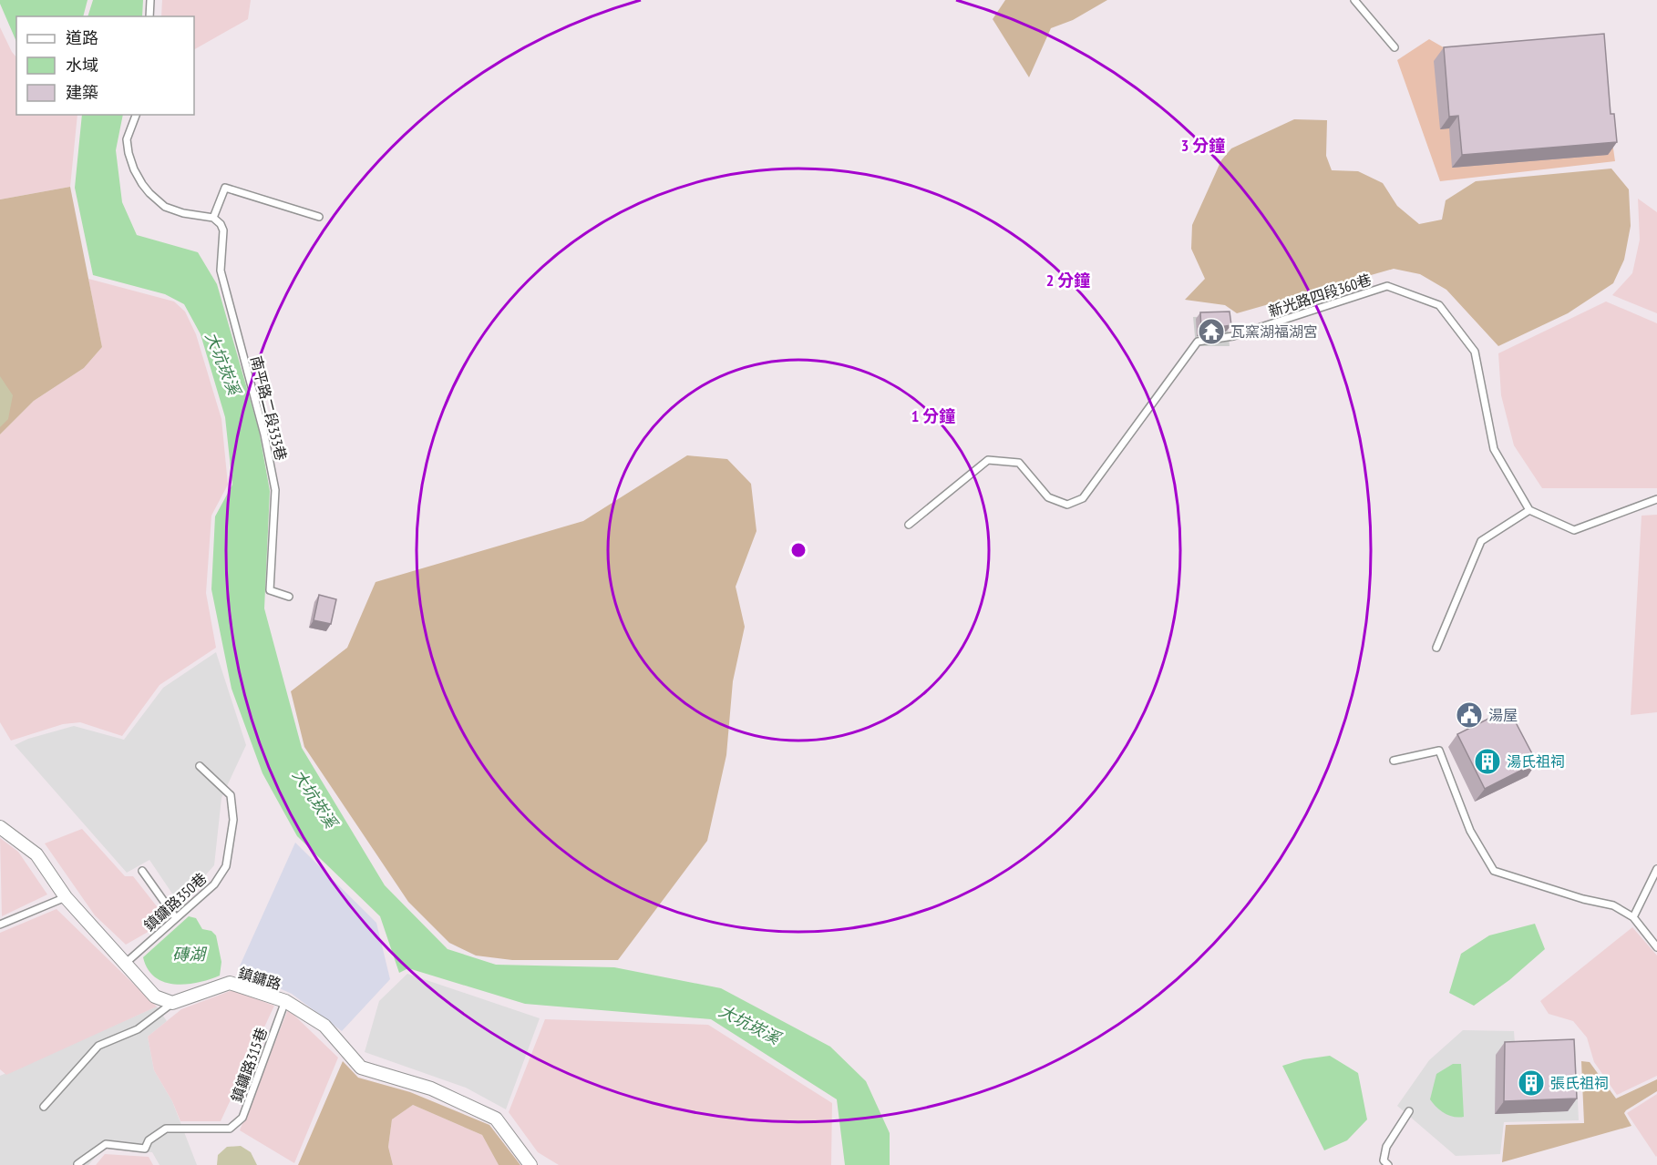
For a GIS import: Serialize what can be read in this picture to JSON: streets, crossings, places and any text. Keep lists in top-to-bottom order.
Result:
{
  "streets": {
    "street": ["鎮鏞路"],
    "lane": [
      "新光路四段360巷",
      "南平路二段333巷",
      "鎮鏞路350巷",
      "鎮鏞路315巷"
    ]
  },
  "crossings": [
    ["鎮鏞路", "鎮鏞路315巷"]
  ],
  "water": ["大坑崁溪", "磚湖"],
  "places": {
    "temple": ["瓦窯湖福湖宮"],
    "public building": ["湯屋"],
    "building": ["湯氏祖祠", "張氏祖祠"]
  },
  "legend": ["道路", "水域", "建築"],
  "rings": ["3 分鐘", "2 分鐘", "1 分鐘"]
}
